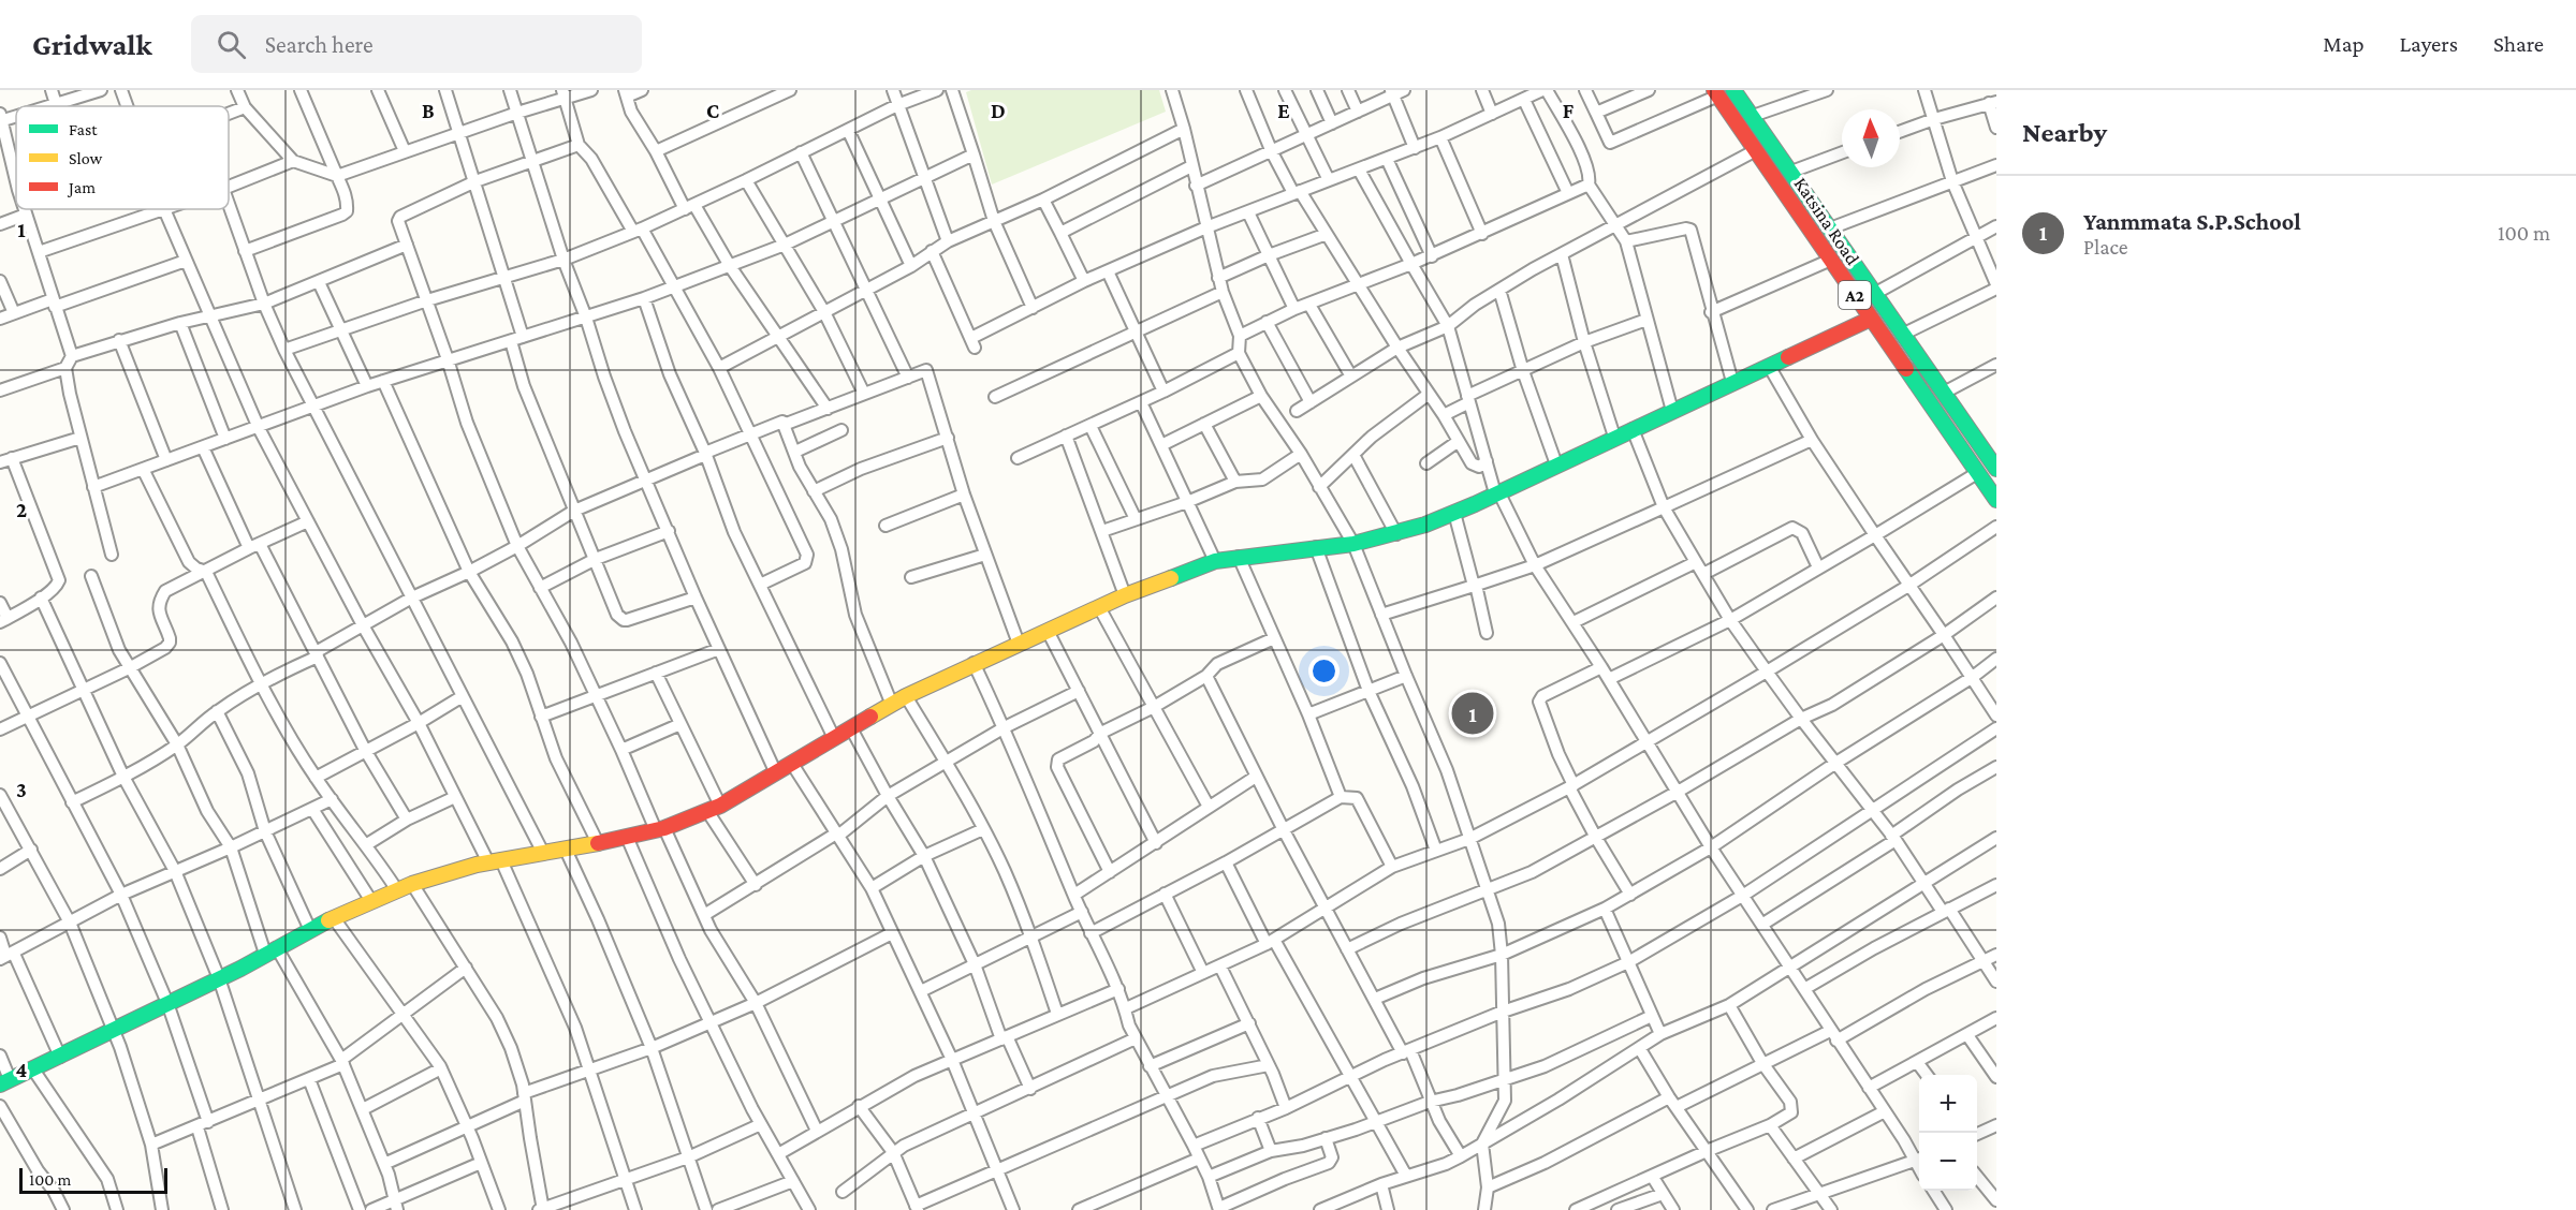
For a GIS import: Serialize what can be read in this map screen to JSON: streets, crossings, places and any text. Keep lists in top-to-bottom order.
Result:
{
  "streets": {
    "main road": ["Katsina Road", "A2"]
  },
  "legend": ["Fast", "Slow", "Jam"],
  "scale_bar": "100 m",
  "north": "top",
  "page": {
    "header": "Gridwalk",
    "search": "Search here",
    "nav": ["Map", "Layers", "Share"],
    "heading": "Nearby",
    "list": [
      {
        "mark": "1",
        "name": "Yanmmata S.P.School",
        "note": "Place",
        "value": "100 m"
      }
    ],
    "pins": "1",
    "map_buttons": ["+", "−"],
    "scale": "100 m"
  },
  "grid": {
    "columns": [
      "B",
      "C",
      "D",
      "E",
      "F"
    ],
    "rows": [
      "1",
      "2",
      "3",
      "4"
    ]
  }
}
